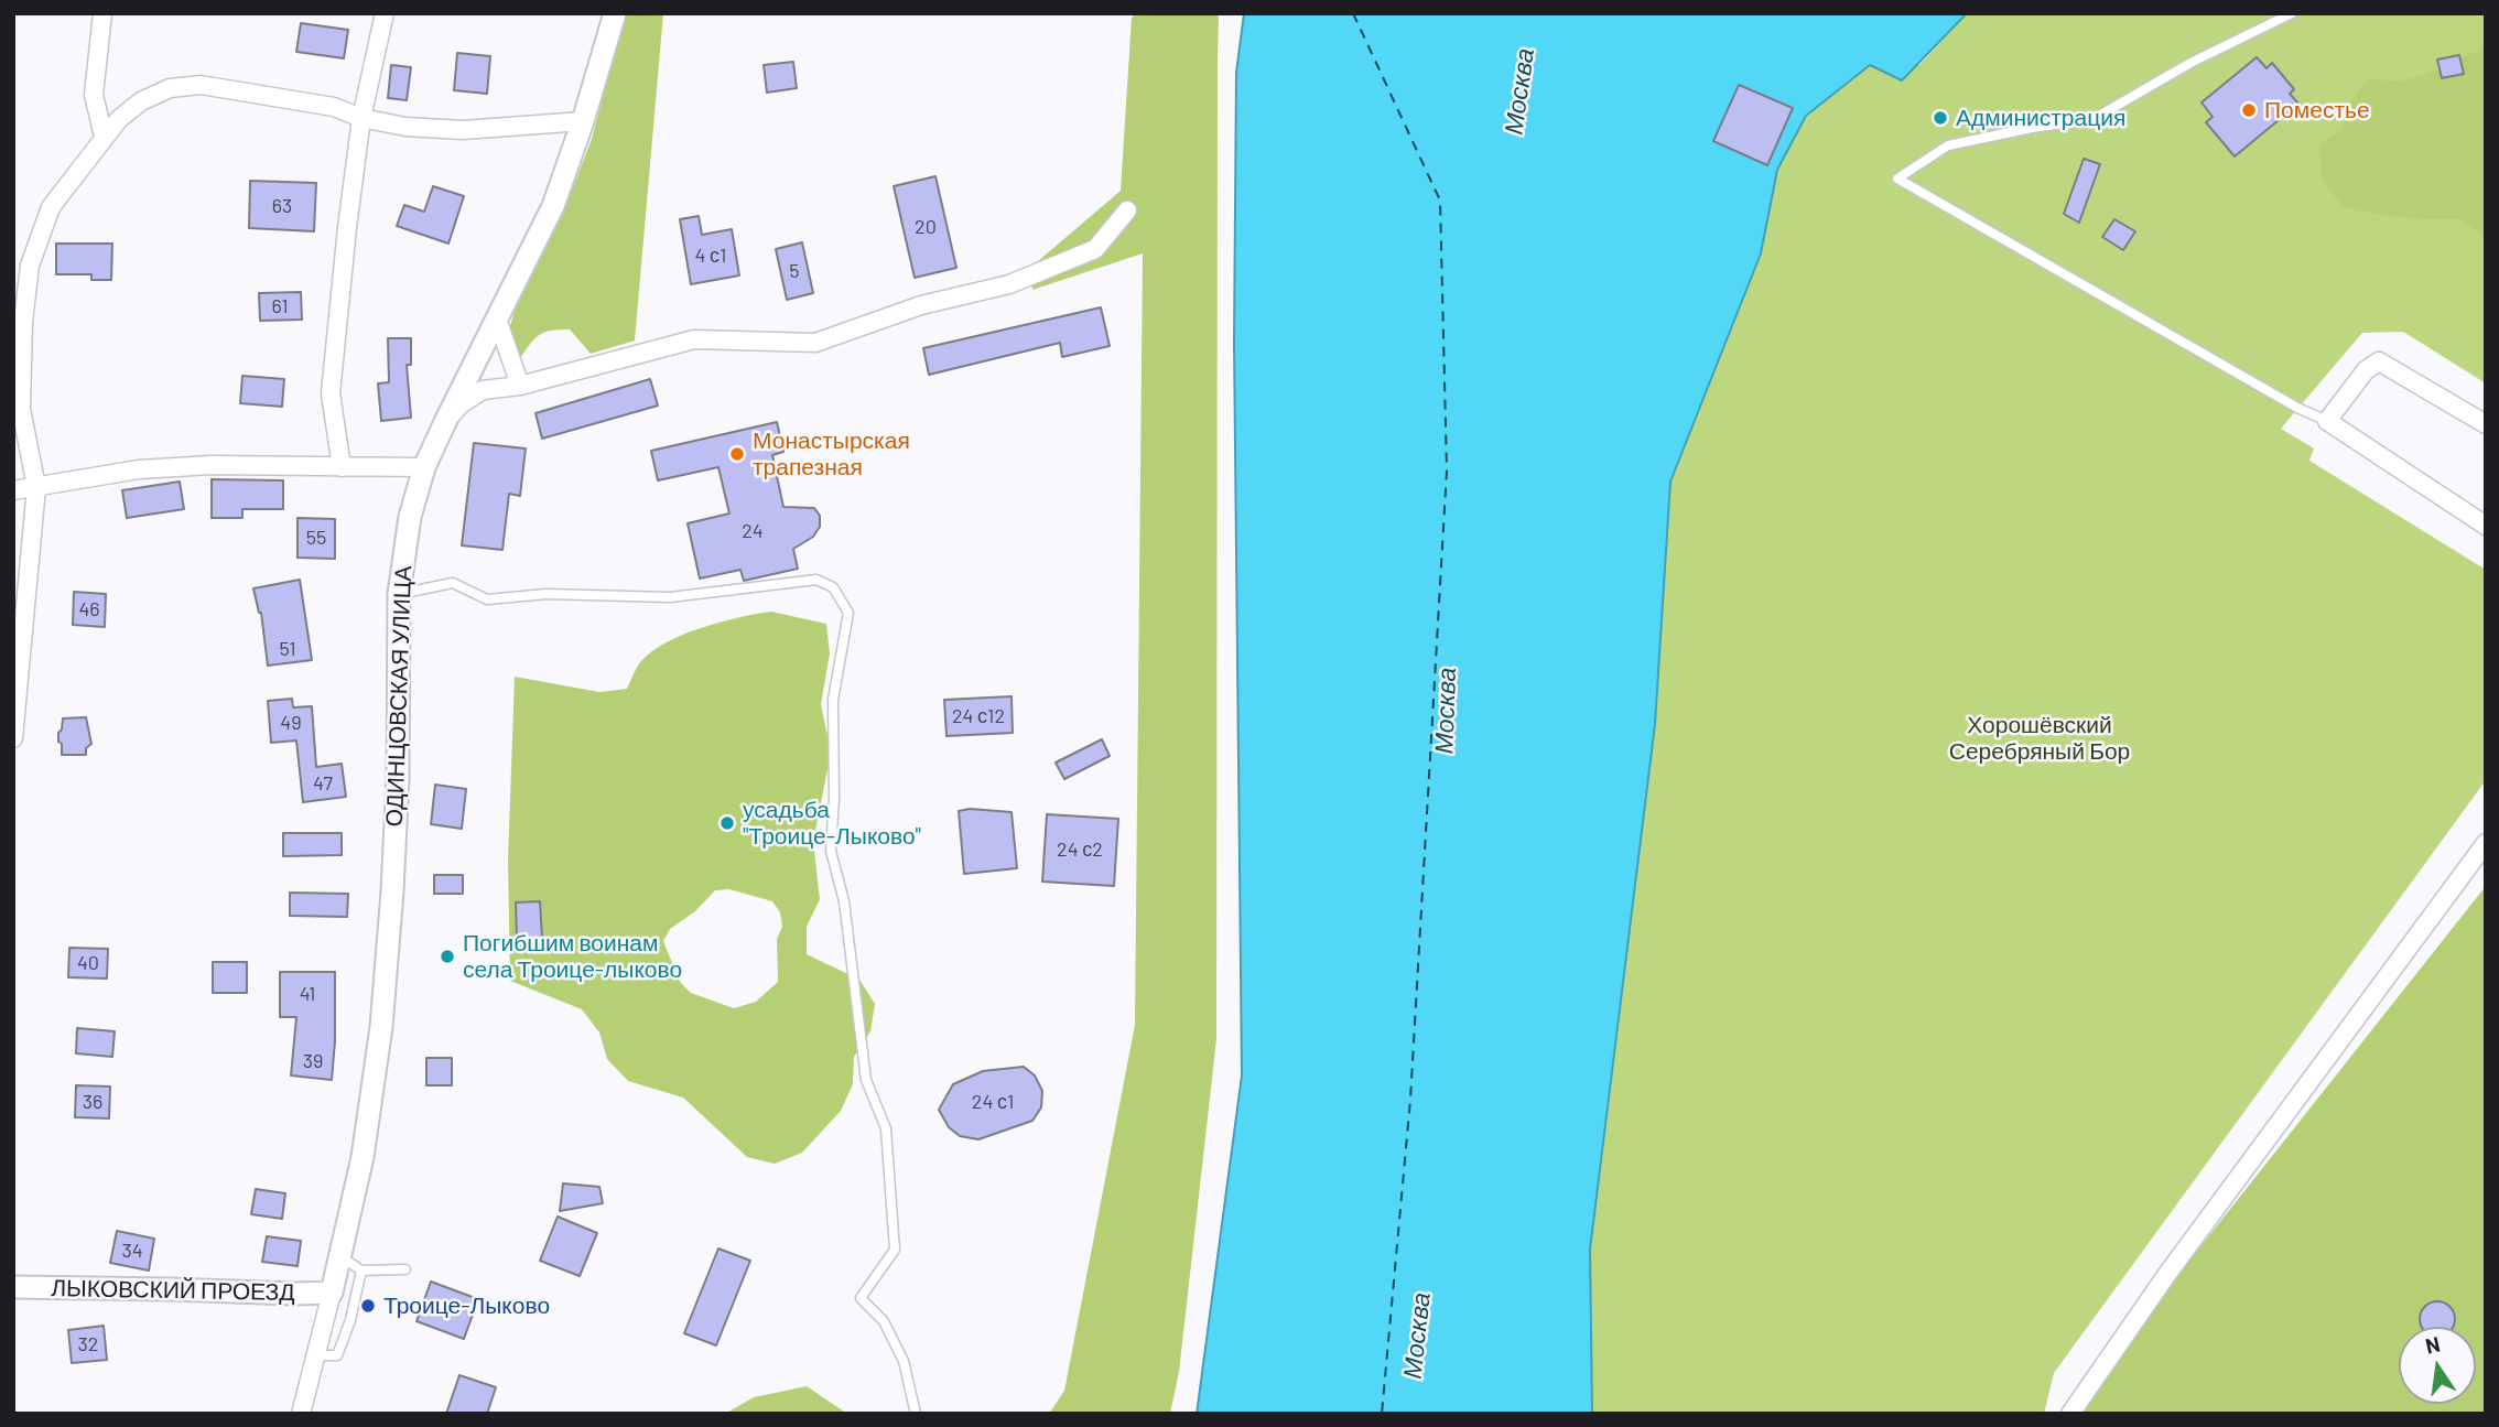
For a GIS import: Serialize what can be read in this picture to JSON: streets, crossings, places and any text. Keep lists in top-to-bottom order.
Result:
{
  "streets": {
    "street": ["ОДИНЦОВСКАЯ УЛИЦА", "ЛЫКОВСКИЙ ПРОЕЗД"]
  },
  "crossings": [
    ["ОДИНЦОВСКАЯ УЛИЦА", "ЛЫКОВСКИЙ ПРОЕЗД"]
  ],
  "water": ["Москва"],
  "parks": ["Хорошёвский Серебряный Бор"],
  "places": [
    "Поместье",
    "Администрация",
    "Монастырская трапезная",
    "усадьба \"Троице-Лыково\"",
    "Погибшим воинам села Троице-лыково",
    "Троице-Лыково"
  ],
  "house_numbers": [
    "63",
    "20",
    "4 с1",
    "5",
    "61",
    "24",
    "55",
    "46",
    "51",
    "24 с12",
    "49",
    "47",
    "24 с2",
    "40",
    "41",
    "39",
    "36",
    "24 с1",
    "34",
    "32"
  ],
  "north": "top"
}
